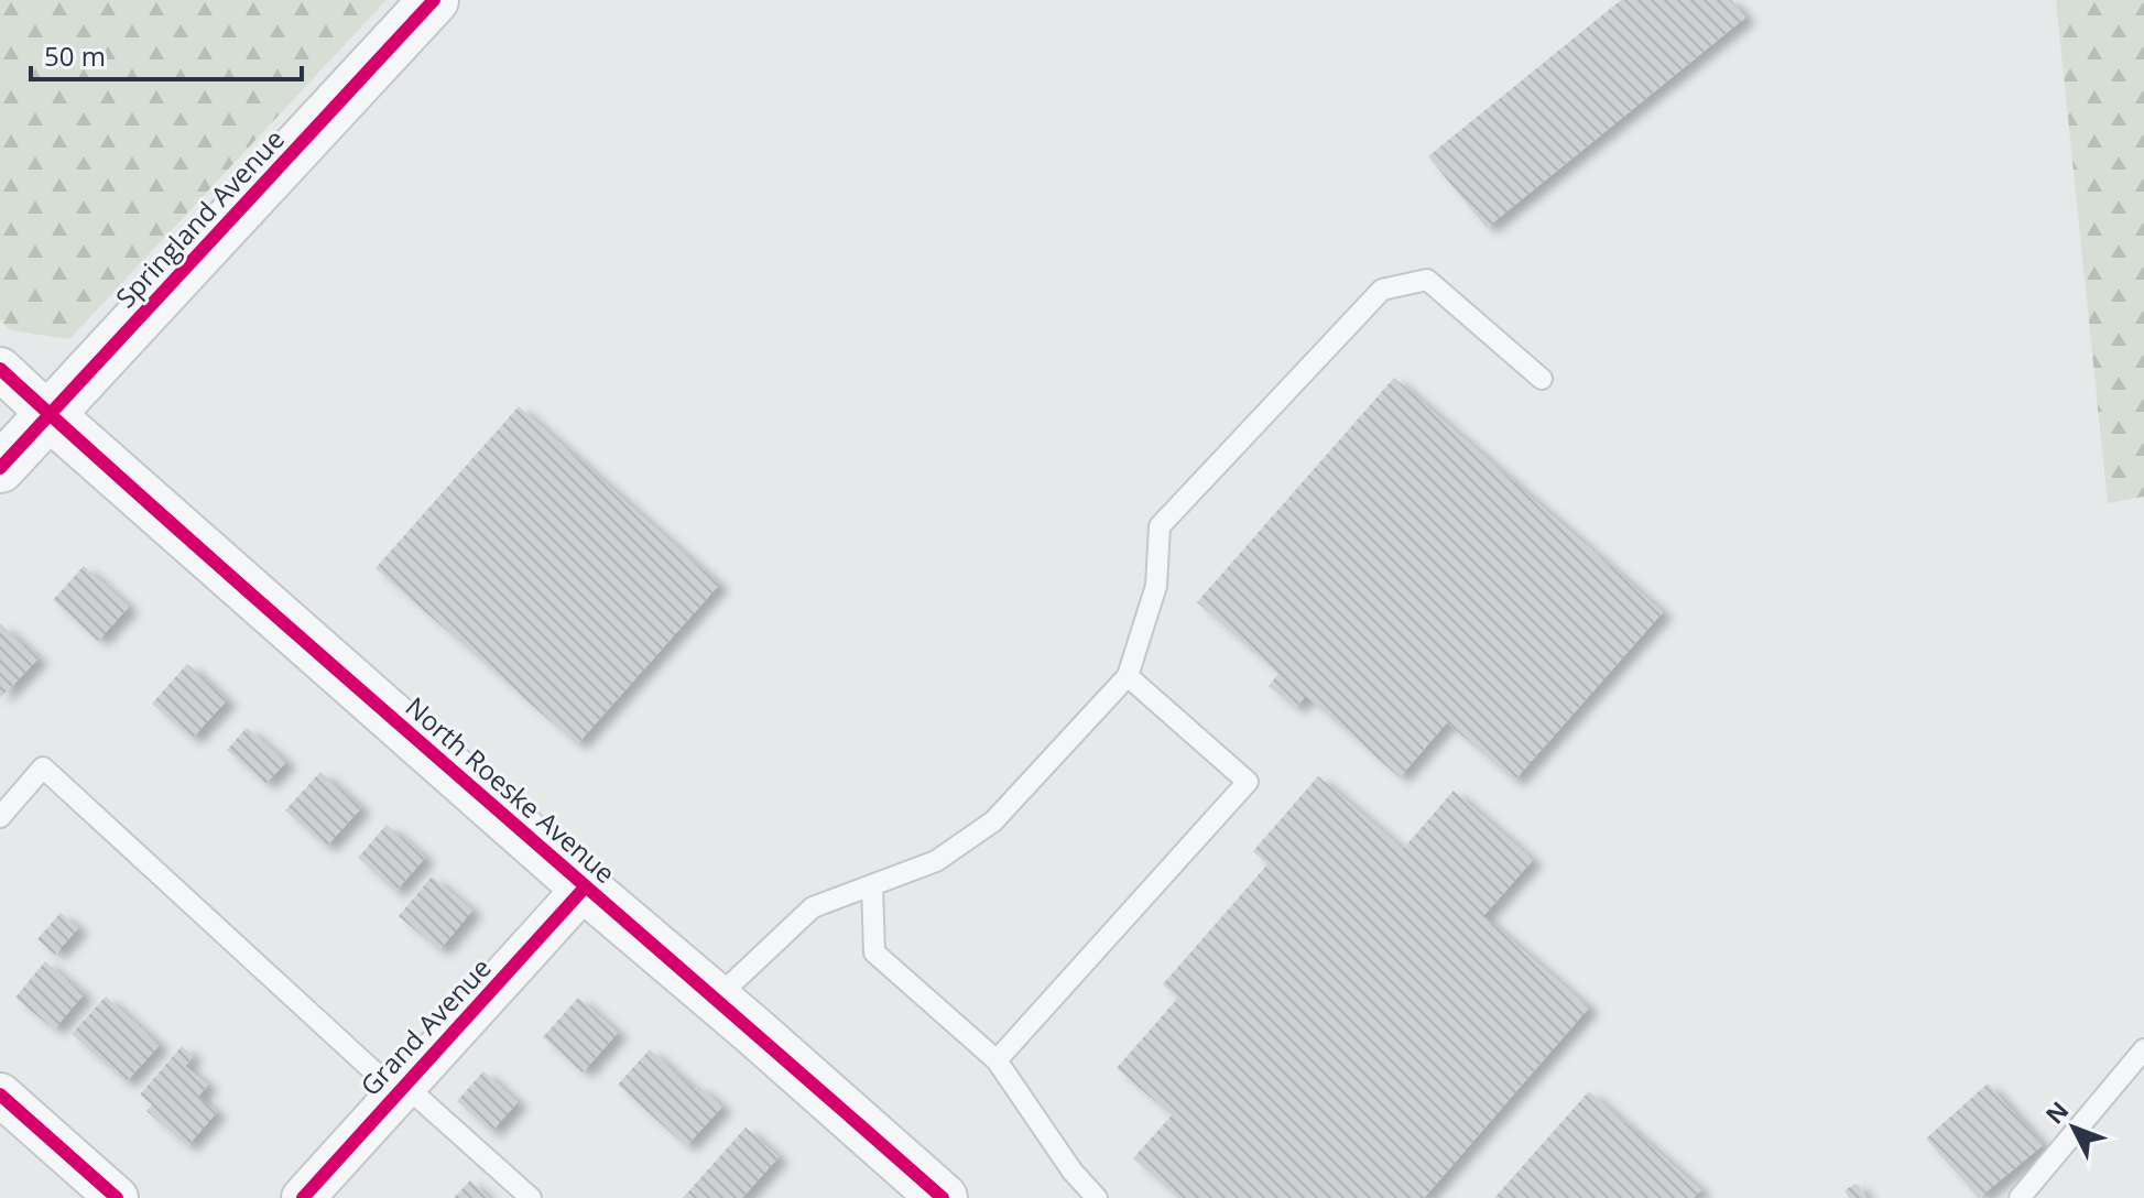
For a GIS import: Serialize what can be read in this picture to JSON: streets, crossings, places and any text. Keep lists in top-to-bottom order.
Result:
{
  "streets": {
    "street": ["Springland Avenue", "North Roeske Avenue", "Grand Avenue"]
  },
  "crossings": [
    ["Springland Avenue", "North Roeske Avenue"],
    ["North Roeske Avenue", "Grand Avenue"]
  ],
  "scale_bar": "50 m",
  "north": "top left"
}
